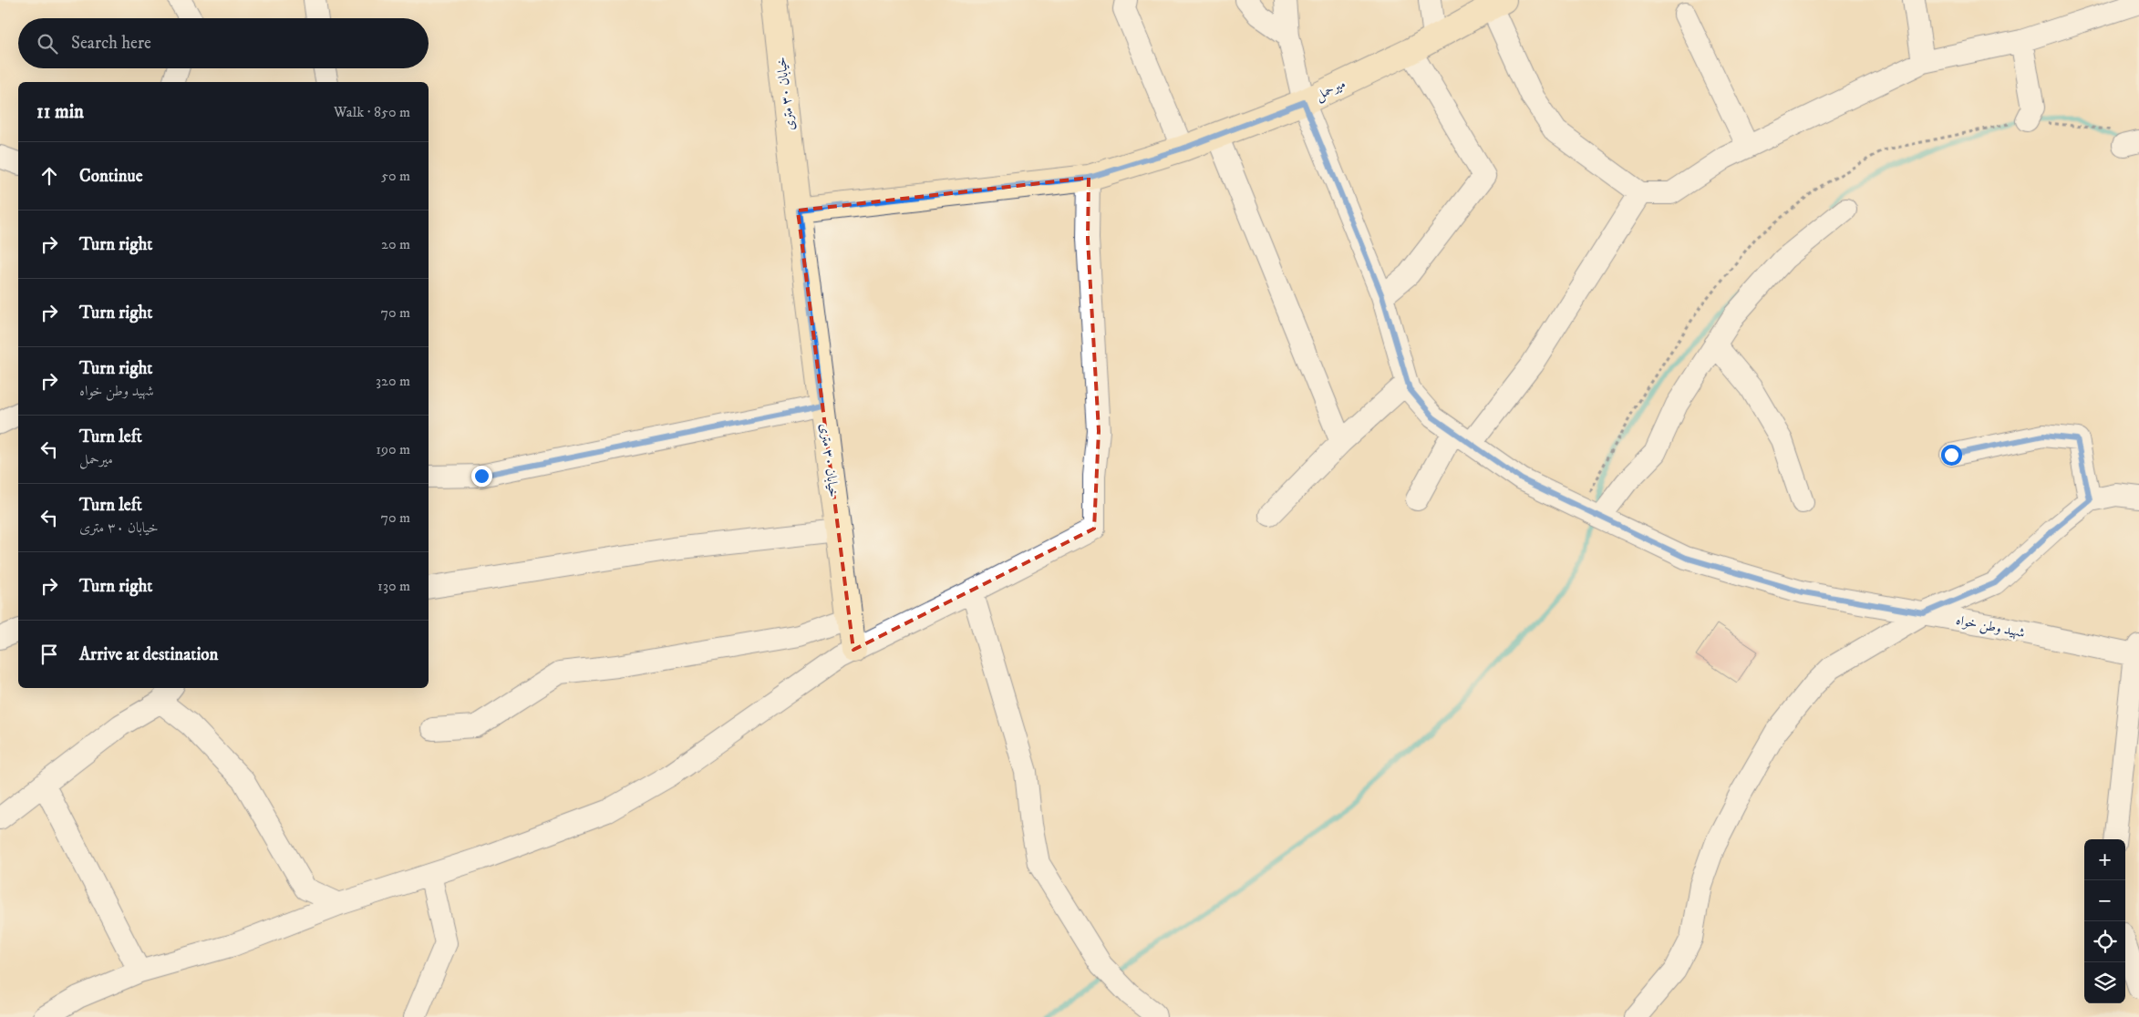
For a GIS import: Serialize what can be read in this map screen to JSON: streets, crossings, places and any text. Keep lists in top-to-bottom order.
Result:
{
  "streets": {
    "street": ["میرحمل", "خیابان ۳۰ متری", "شهید وطن خواه"]
  },
  "crossings": [
    ["میرحمل", "خیابان ۳۰ متری"],
    ["میرحمل", "شهید وطن خواه"]
  ],
  "page": {
    "search": "Search here",
    "heading": ["11 min", "Walk · 850 m"],
    "list": [
      ["Continue", "50 m"],
      ["Turn right", "20 m"],
      ["Turn right", "70 m"],
      ["Turn right", "شهید وطن خواه", "320 m"],
      ["Turn left", "میرحمل", "190 m"],
      ["Turn left", "خیابان ۳۰ متری", "70 m"],
      ["Turn right", "130 m"],
      "Arrive at destination"
    ],
    "map_buttons": ["+", "−"]
  }
}
